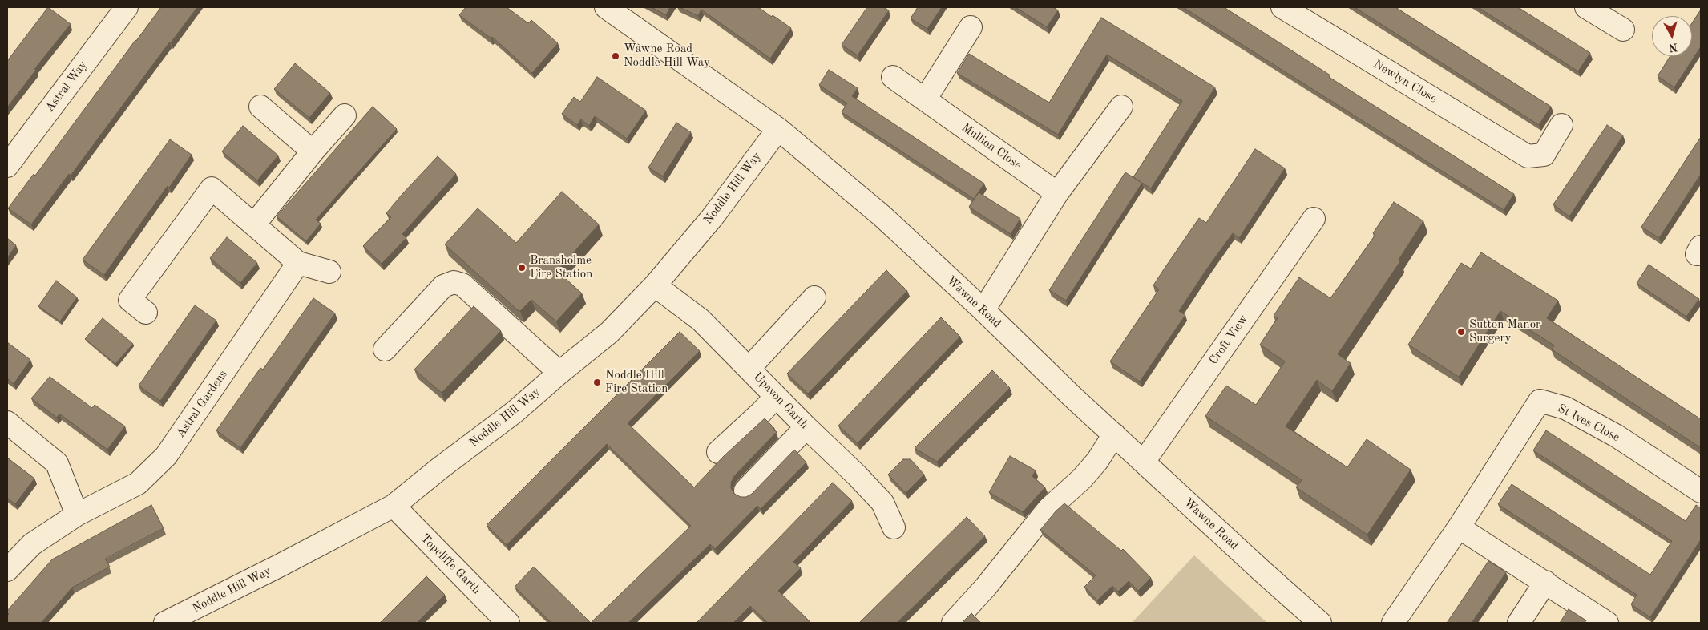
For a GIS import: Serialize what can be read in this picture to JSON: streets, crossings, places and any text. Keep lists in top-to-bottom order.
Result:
{
  "streets": {
    "street": [
      "Newlyn Close",
      "Astral Way",
      "Mullion Close",
      "Noddle Hill Way",
      "Wawne Road",
      "Croft View",
      "Upavon Garth",
      "Astral Gardens",
      "St Ives Close",
      "Topcliffe Garth"
    ]
  },
  "crossings": [
    ["Noddle Hill Way", "Wawne Road"],
    ["Noddle Hill Way", "Upavon Garth"],
    ["Noddle Hill Way", "Topcliffe Garth"],
    ["Wawne Road", "Croft View"]
  ],
  "places": [
    "Wawne Road Noddle Hill Way",
    "Bransholme Fire Station",
    "Sutton Manor Surgery",
    "Noddle Hill Fire Station"
  ],
  "north": "bottom"
}
